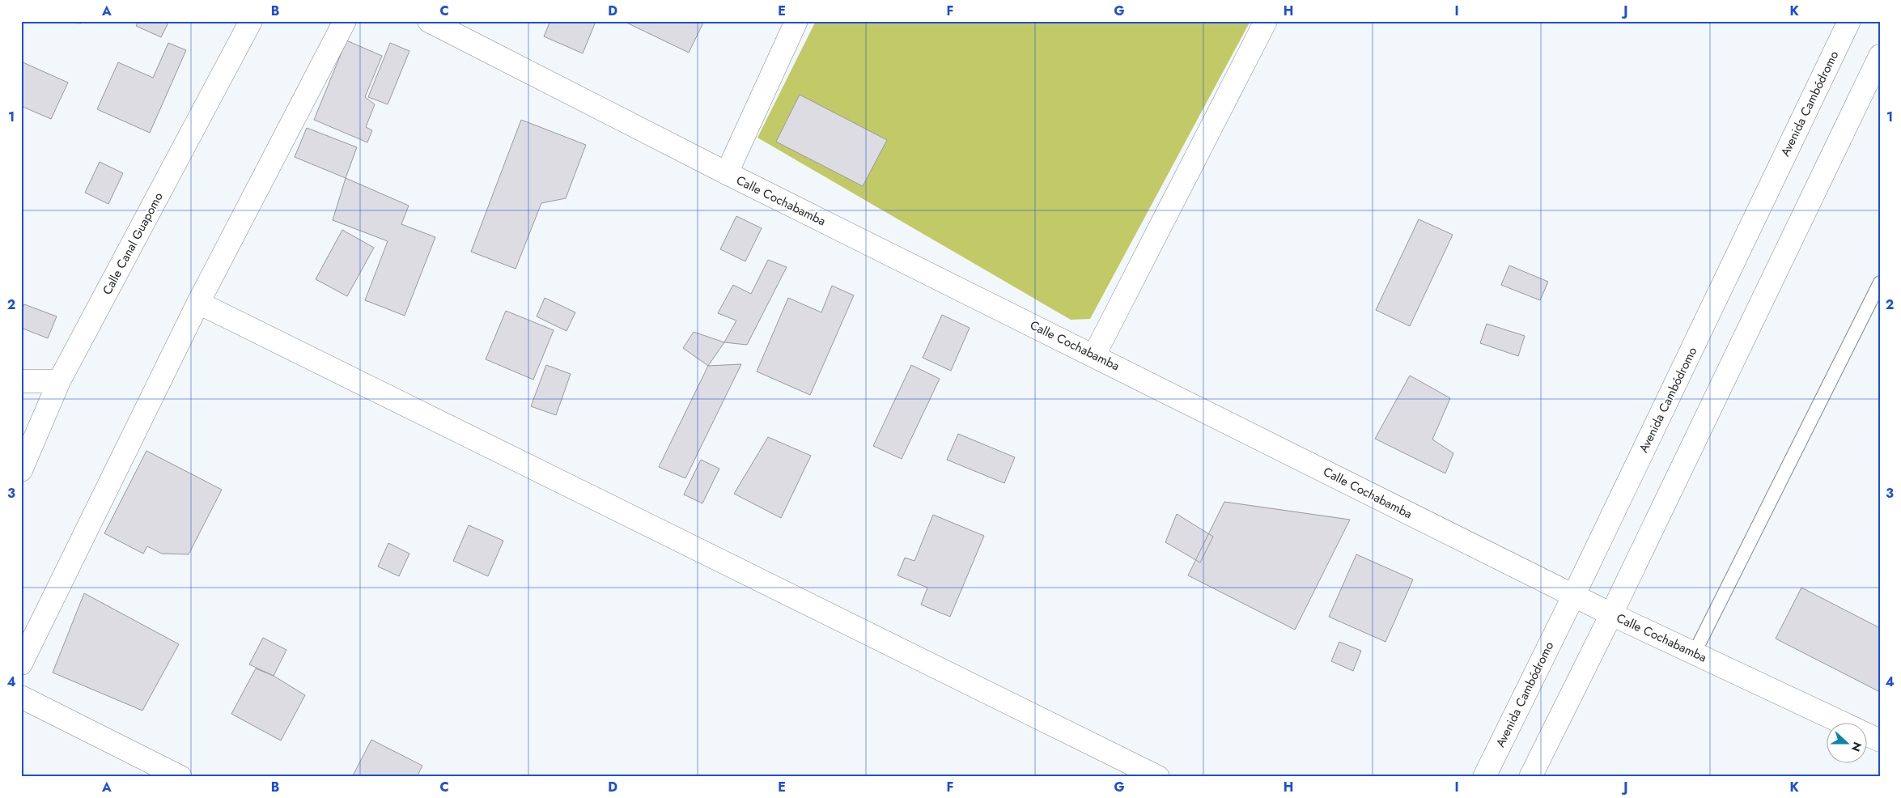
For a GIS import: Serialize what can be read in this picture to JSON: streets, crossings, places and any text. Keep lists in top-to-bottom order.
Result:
{
  "streets": {
    "street": ["Avenida Cambódromo", "Calle Cochabamba", "Calle Canal Guapomo"]
  },
  "crossings": [
    ["Avenida Cambódromo", "Calle Cochabamba"]
  ],
  "north": "right",
  "grid": {
    "columns": [
      "A",
      "B",
      "C",
      "D",
      "E",
      "F",
      "G",
      "H",
      "I",
      "J",
      "K"
    ],
    "rows": [
      "1",
      "2",
      "3",
      "4"
    ]
  }
}
